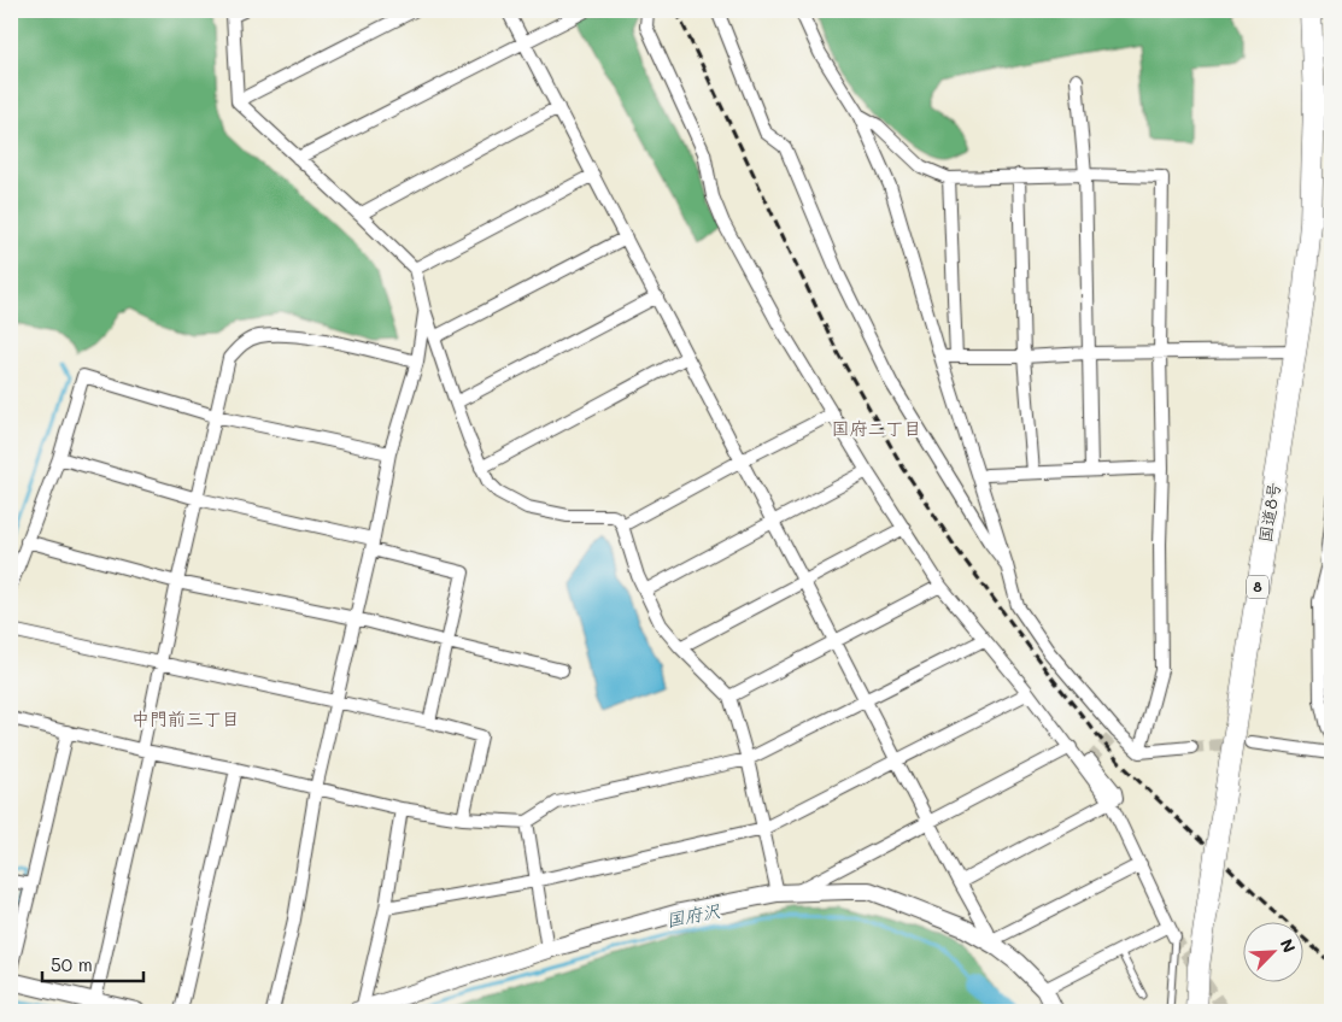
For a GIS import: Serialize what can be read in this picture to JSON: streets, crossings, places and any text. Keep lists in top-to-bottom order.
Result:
{
  "streets": {
    "highway": ["国道8号", "8"]
  },
  "districts": ["国府二丁目", "中門前三丁目"],
  "water": ["国府沢"],
  "scale_bar": "50 m",
  "north": "top right"
}
